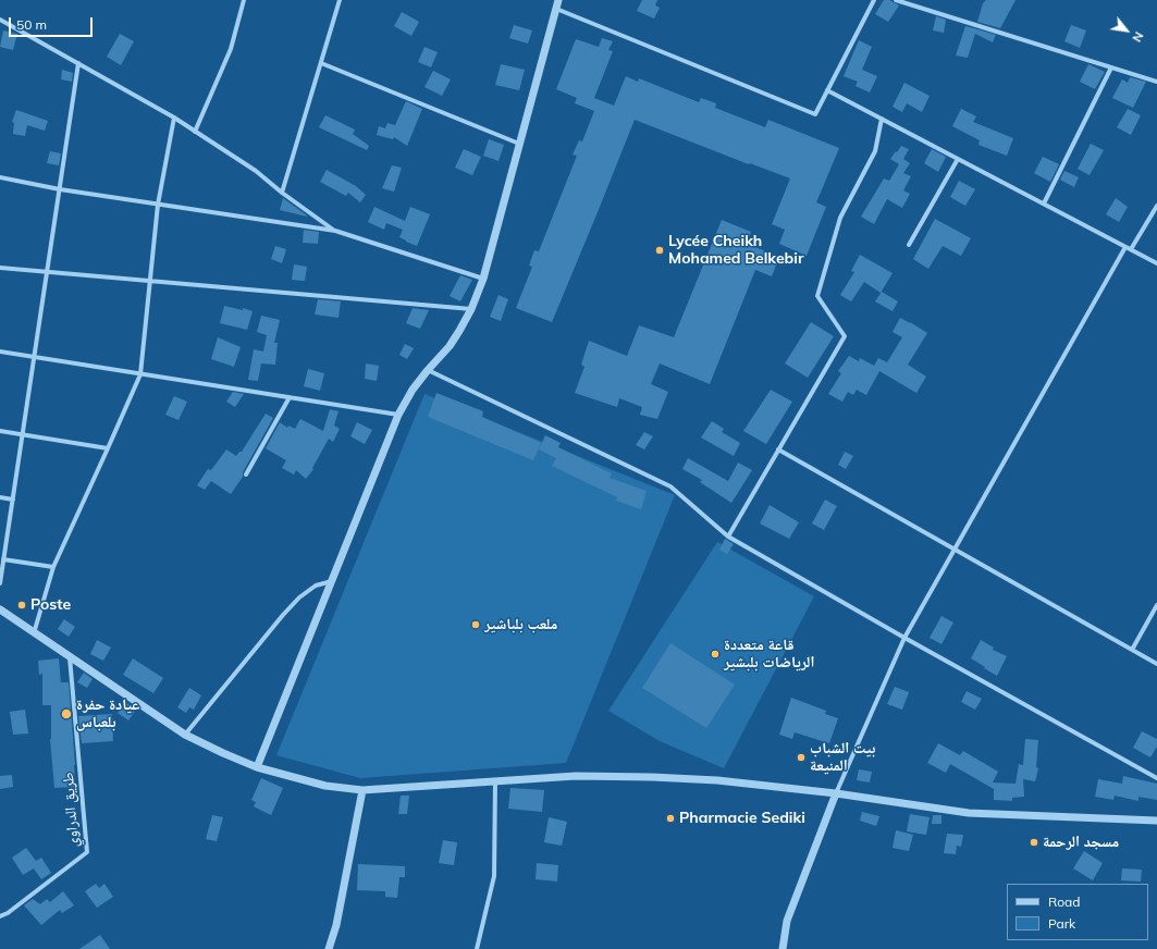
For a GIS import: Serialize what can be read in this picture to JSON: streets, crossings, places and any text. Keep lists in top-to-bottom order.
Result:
{
  "streets": {
    "street": ["طريق الدراوي"]
  },
  "places": [
    "Lycée Cheikh Mohamed Belkebir",
    "Poste",
    "ملعب بلباشير",
    "قاعة متعددة الرياضات بلبشير",
    "عيادة حفرة بلعباس",
    "بيت الشباب المنيعة",
    "Pharmacie Sediki",
    "مسجد الرحمة"
  ],
  "legend": ["Road", "Park"],
  "scale_bar": "50 m",
  "north": "bottom right"
}
